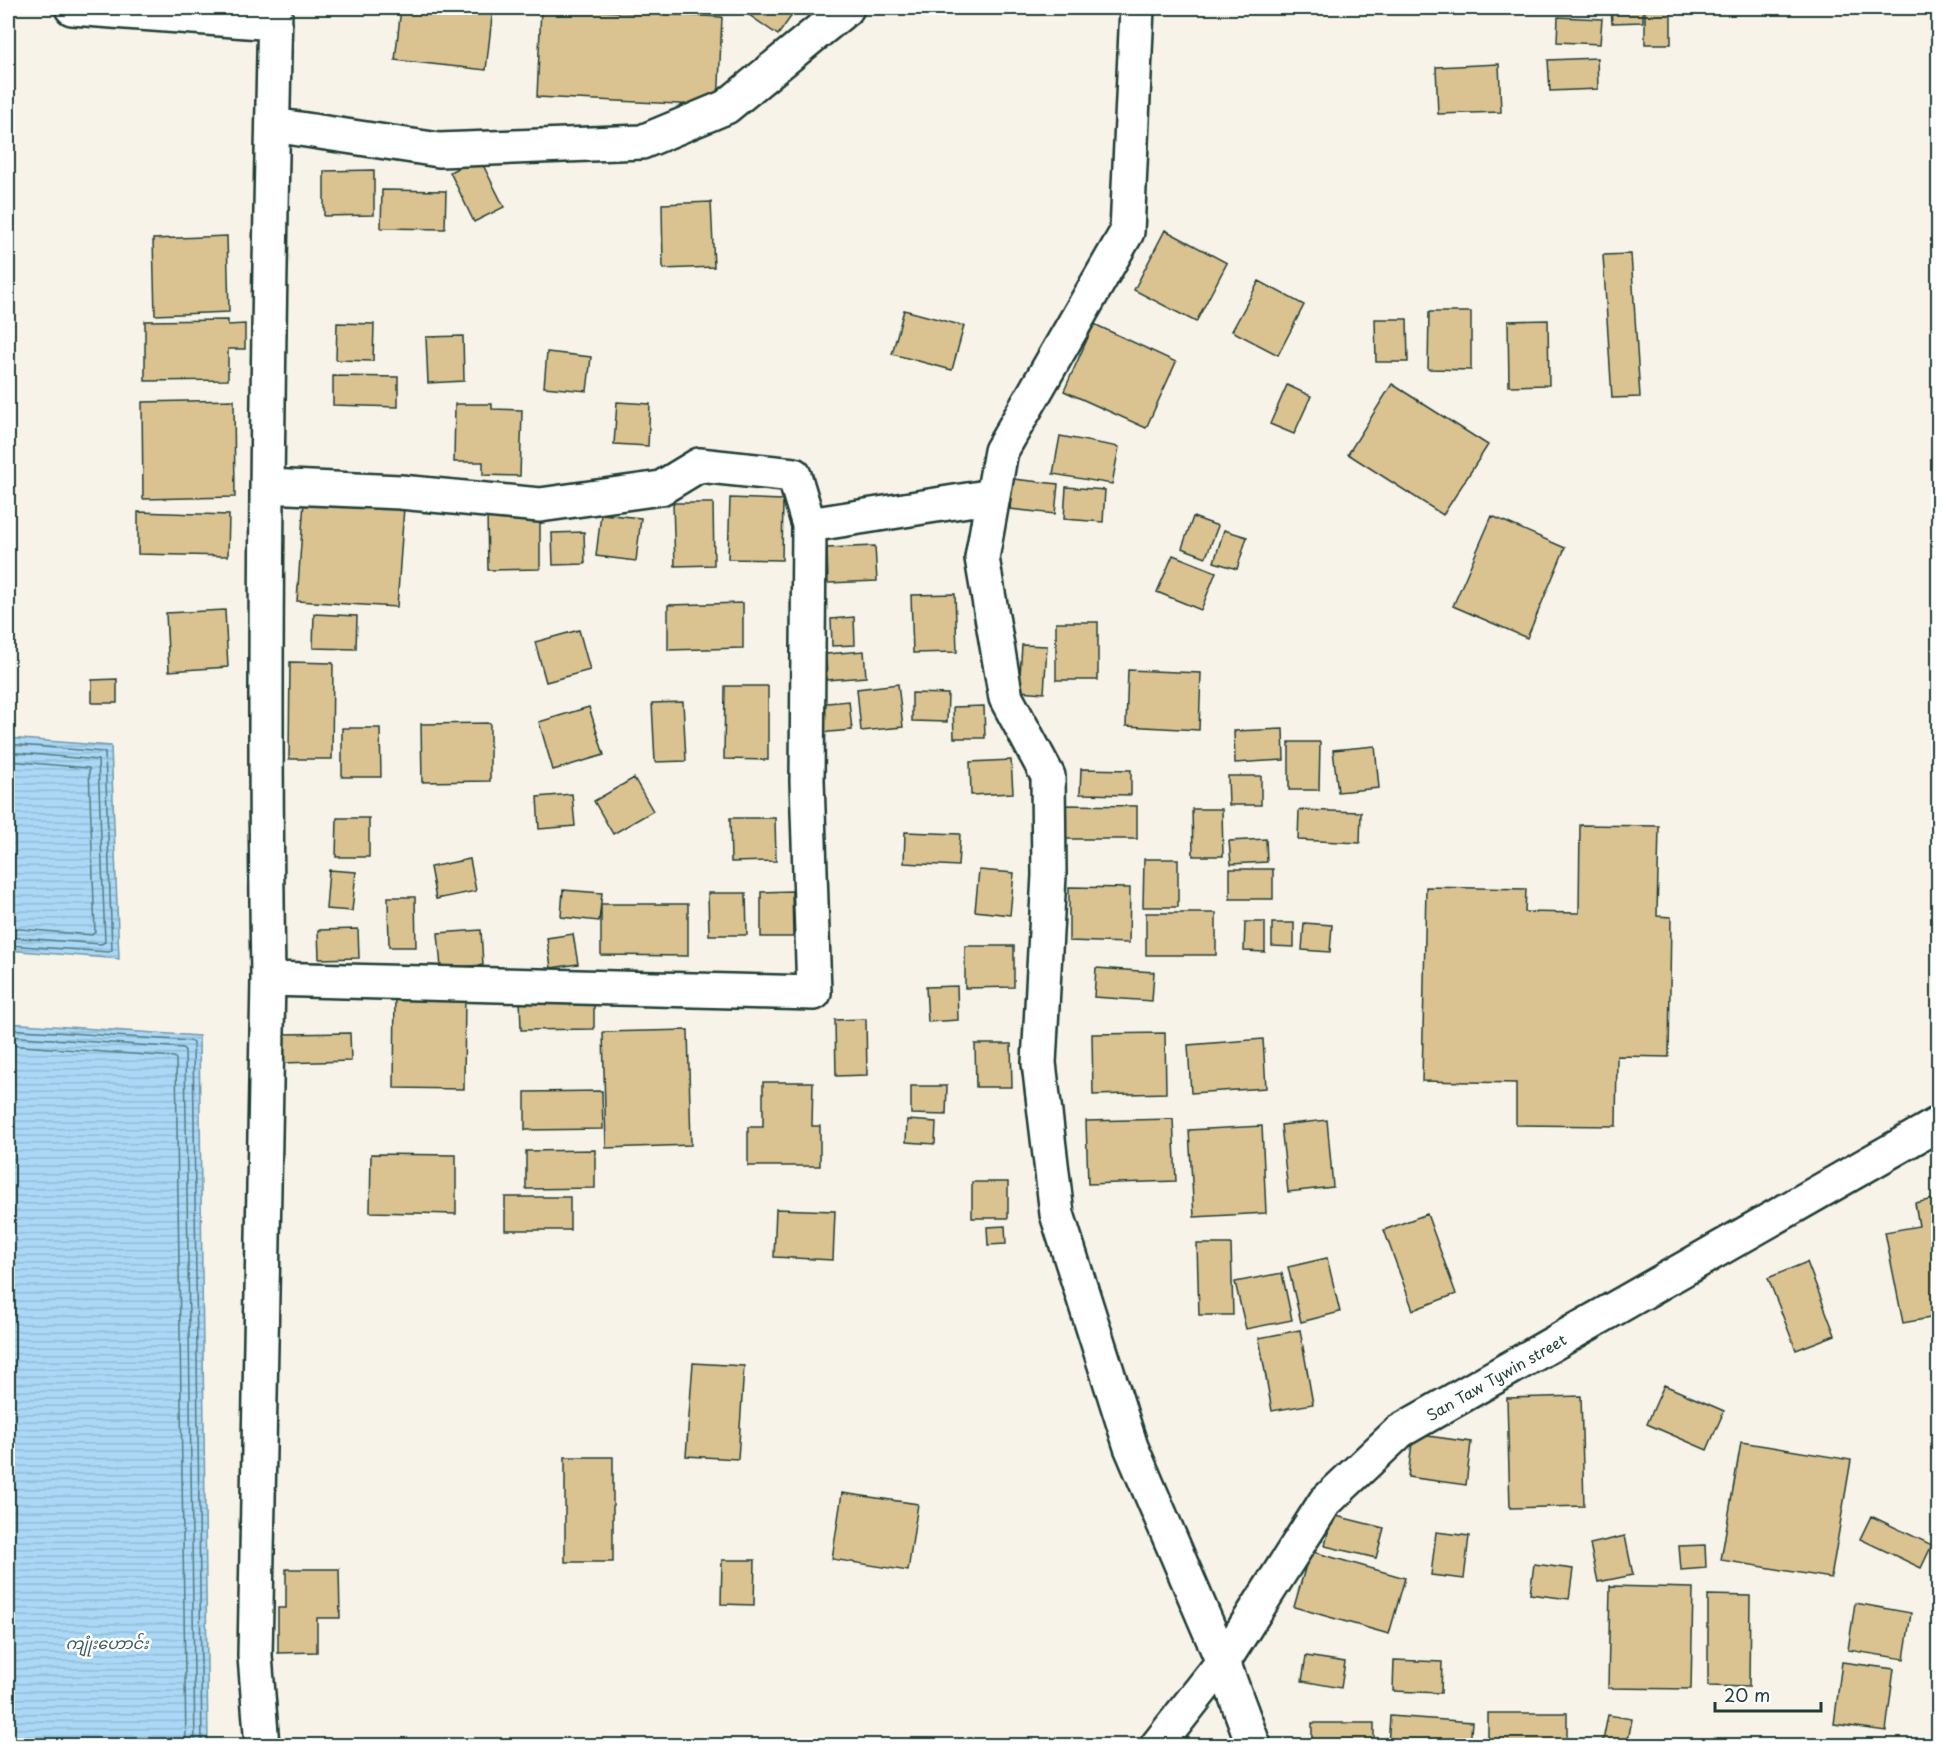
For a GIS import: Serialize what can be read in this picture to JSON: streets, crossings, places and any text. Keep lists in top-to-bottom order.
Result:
{
  "streets": {
    "street": ["San Taw Tywin street"]
  },
  "water": ["ကျုံးဟောင်း"],
  "scale_bar": "20 m"
}
